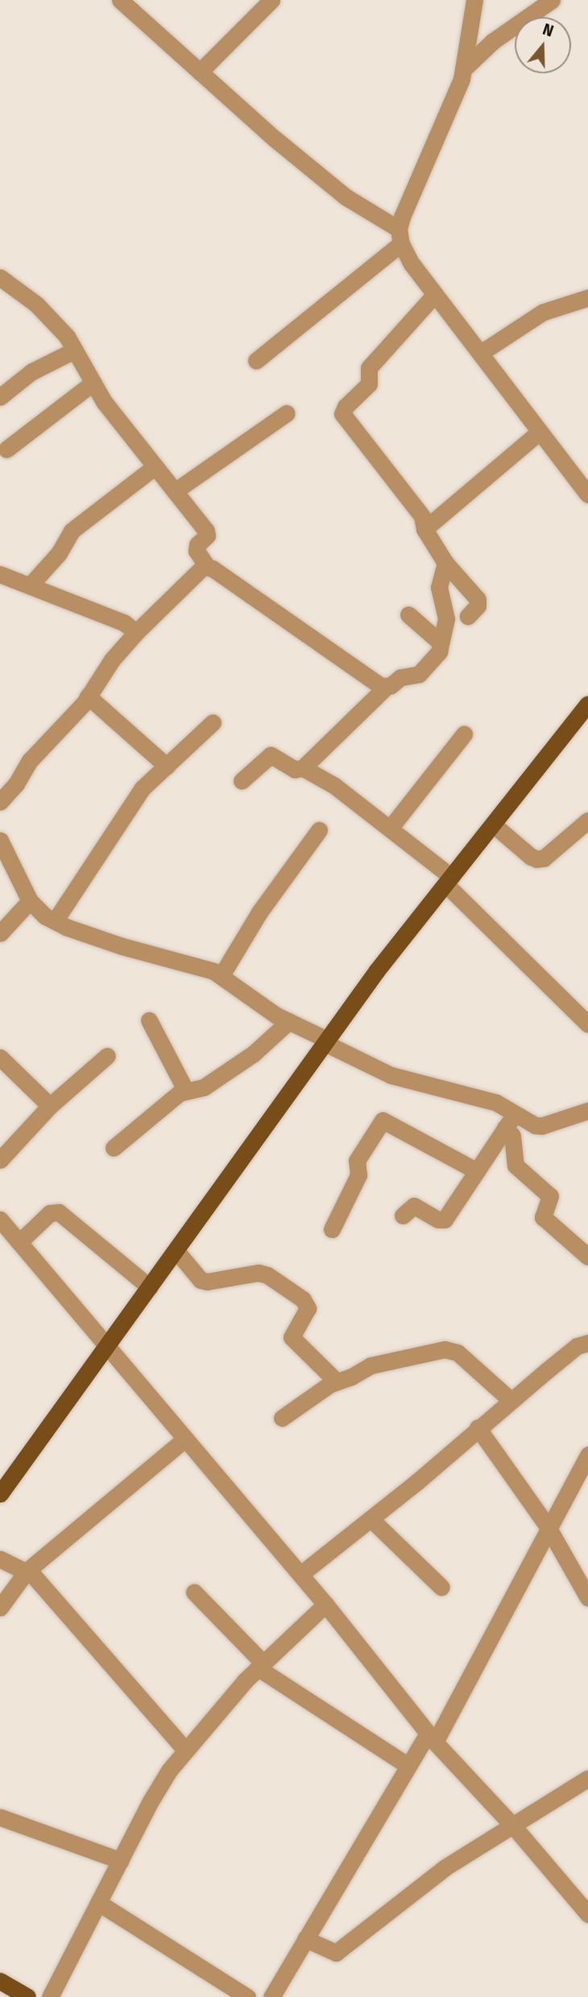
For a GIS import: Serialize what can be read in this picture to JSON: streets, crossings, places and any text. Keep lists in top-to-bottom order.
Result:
{
  "north": "top"
}
